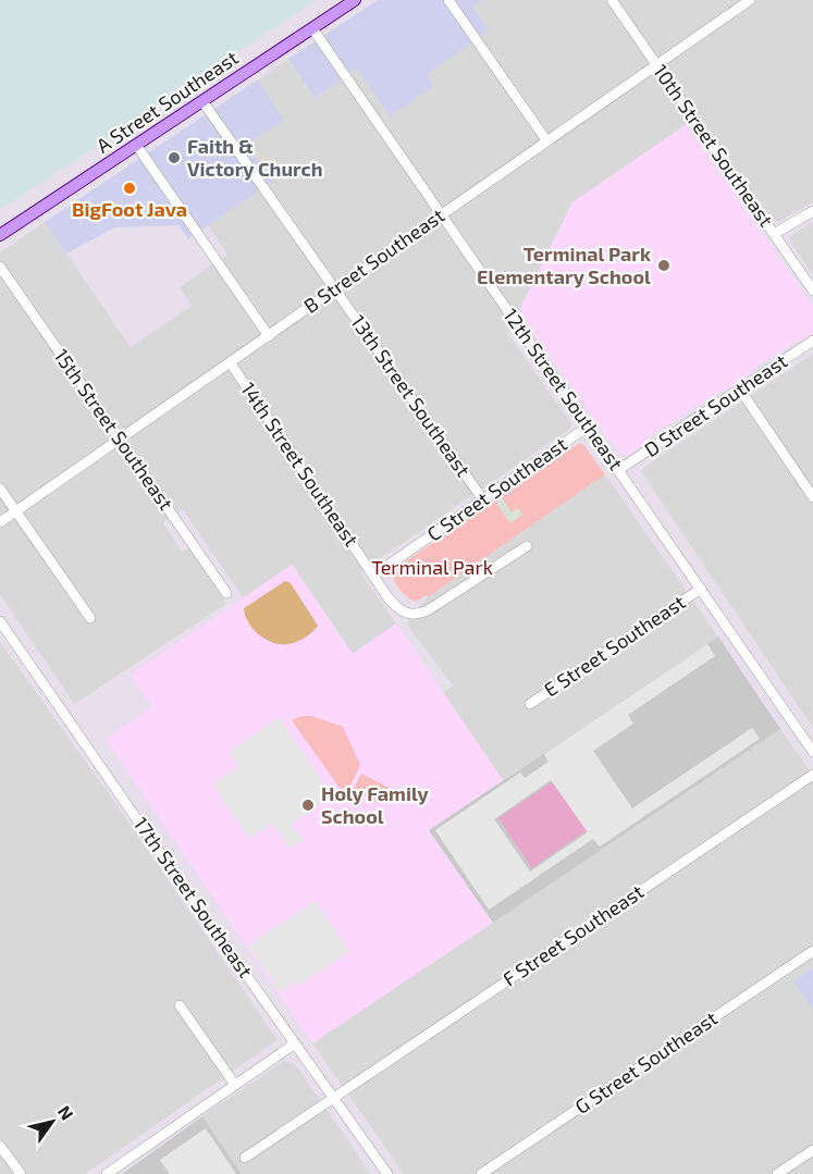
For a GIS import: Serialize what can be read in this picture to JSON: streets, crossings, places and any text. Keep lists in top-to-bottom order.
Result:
{
  "streets": {
    "main road": ["A Street Southeast"],
    "street": [
      "10th Street Southeast",
      "B Street Southeast",
      "12th Street Southeast",
      "13th Street Southeast",
      "D Street Southeast",
      "15th Street Southeast",
      "14th Street Southeast",
      "C Street Southeast",
      "E Street Southeast",
      "17th Street Southeast",
      "F Street Southeast",
      "G Street Southeast"
    ]
  },
  "crossings": [
    ["A Street Southeast", "12th Street Southeast"],
    ["A Street Southeast", "13th Street Southeast"],
    ["10th Street Southeast", "B Street Southeast"],
    ["B Street Southeast", "12th Street Southeast"],
    ["B Street Southeast", "13th Street Southeast"],
    ["B Street Southeast", "15th Street Southeast"],
    ["B Street Southeast", "14th Street Southeast"],
    ["12th Street Southeast", "D Street Southeast"],
    ["12th Street Southeast", "C Street Southeast"],
    ["12th Street Southeast", "E Street Southeast"],
    ["13th Street Southeast", "C Street Southeast"],
    ["14th Street Southeast", "C Street Southeast"],
    ["17th Street Southeast", "F Street Southeast"]
  ],
  "parks": ["Terminal Park"],
  "places": [
    "Faith & Victory Church",
    "BigFoot Java",
    "Terminal Park Elementary School",
    "Holy Family School"
  ],
  "north": "top right"
}
